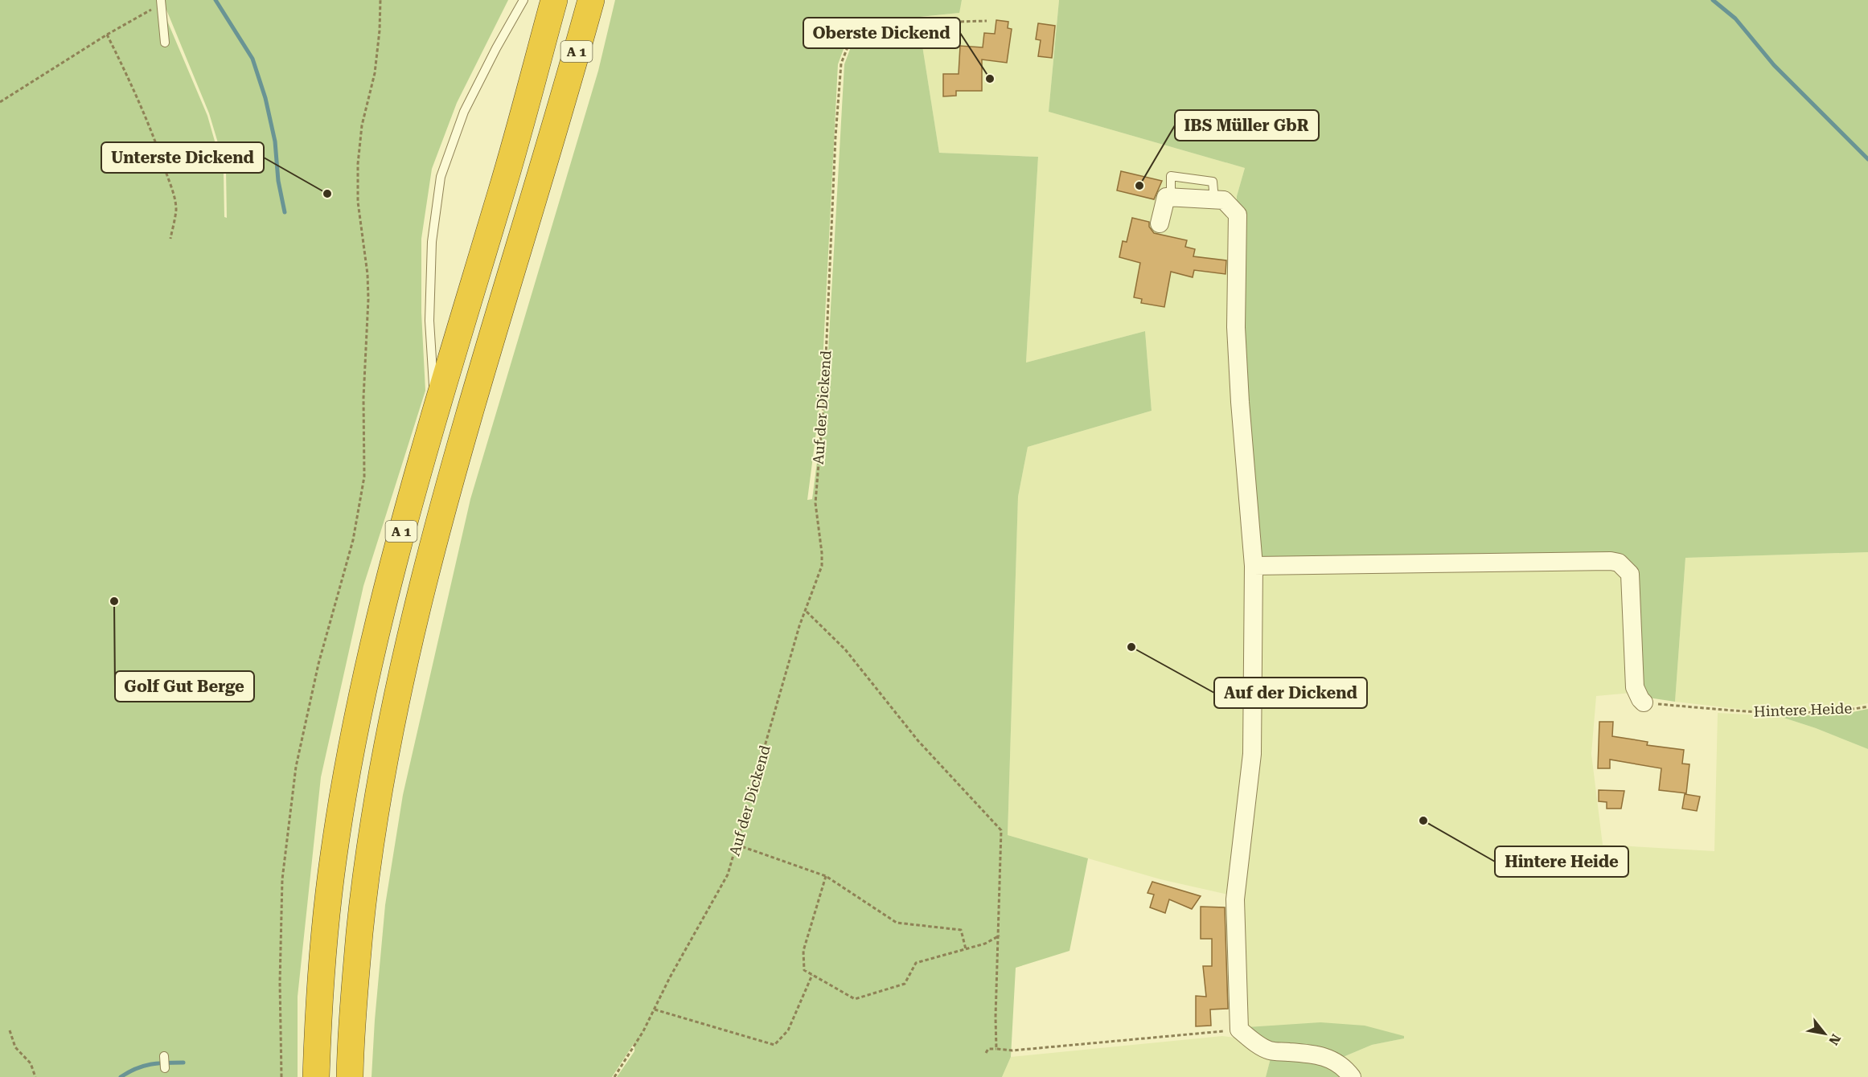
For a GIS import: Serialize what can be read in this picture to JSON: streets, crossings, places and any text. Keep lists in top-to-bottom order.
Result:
{
  "streets": {
    "highway": ["A 1"],
    "path": ["Auf der Dickend", "Hintere Heide"]
  },
  "places": [
    "Oberste Dickend",
    "IBS Müller GbR",
    "Unterste Dickend",
    "Golf Gut Berge",
    "Auf der Dickend",
    "Hintere Heide"
  ],
  "north": "bottom right"
}
